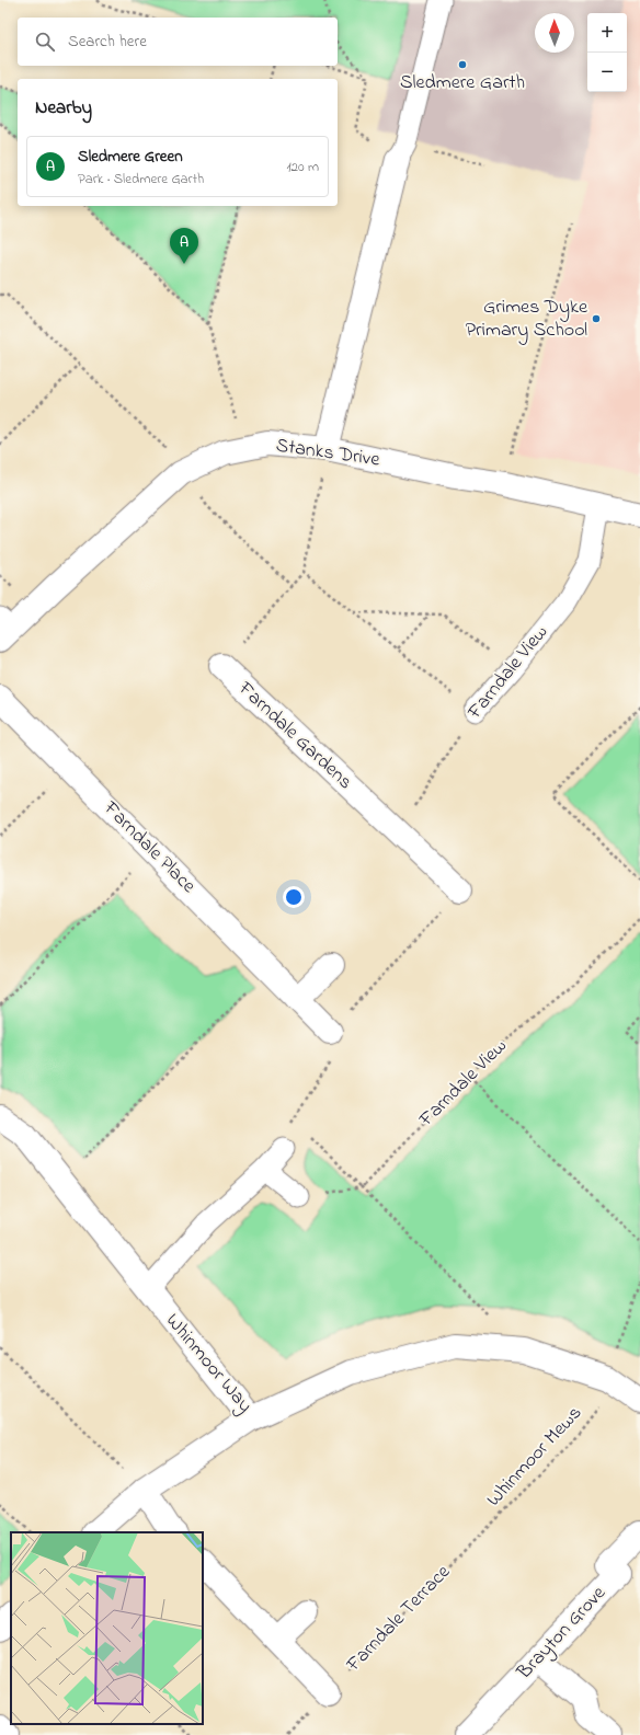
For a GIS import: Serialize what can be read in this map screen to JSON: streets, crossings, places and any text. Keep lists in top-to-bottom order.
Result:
{
  "streets": {
    "street": [
      "Stanks Drive",
      "Farndale Gardens",
      "Farndale Place",
      "Whinmoor Way",
      "Brayton Grove"
    ],
    "lane": ["Farndale View"],
    "path": ["Whinmoor Mews", "Farndale Terrace"]
  },
  "crossings": [
    ["Stanks Drive", "Farndale View"],
    ["Farndale View", "Farndale Gardens"],
    ["Whinmoor Way", "Whinmoor Mews"],
    ["Whinmoor Mews", "Farndale Terrace"]
  ],
  "places": ["Sledmere Garth", "Grimes Dyke Primary School"],
  "north": "top",
  "page": {
    "map_buttons": ["+", "−"],
    "search": "Search here",
    "heading": "Nearby",
    "list": [
      {
        "mark": "A",
        "name": "Sledmere Green",
        "note": "Park · Sledmere Garth",
        "value": "120 m"
      }
    ],
    "pins": "A"
  }
}
